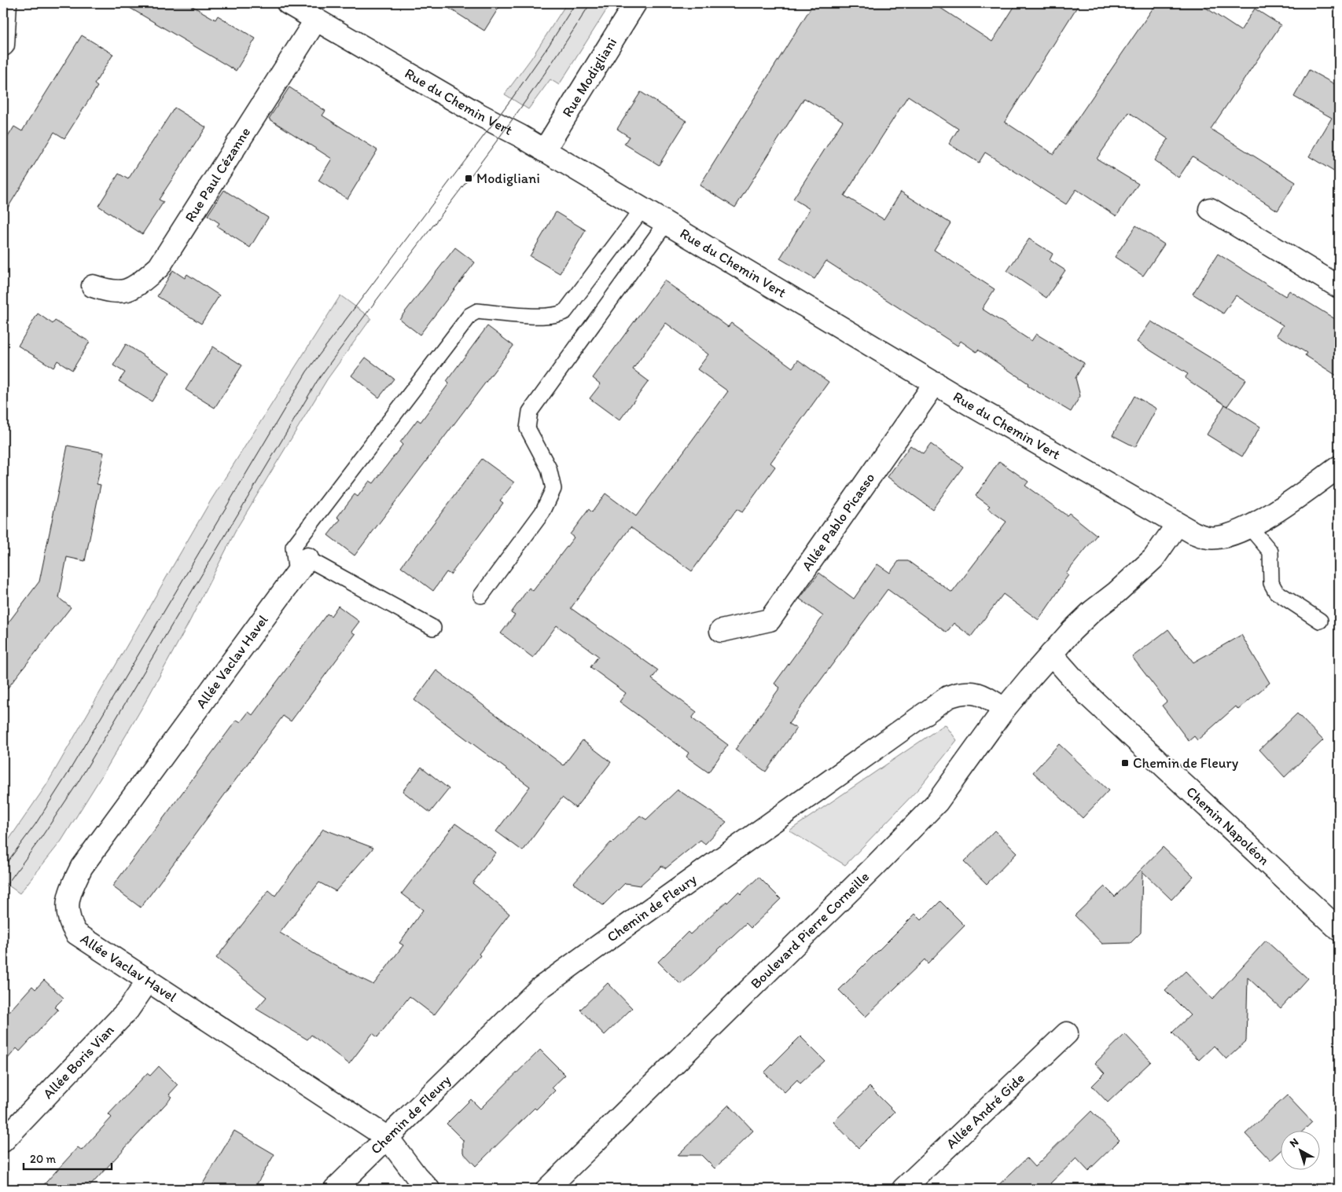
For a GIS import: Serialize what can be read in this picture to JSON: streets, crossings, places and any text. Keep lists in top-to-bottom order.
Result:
{
  "streets": {
    "street": [
      "Rue Modigliani",
      "Rue du Chemin Vert",
      "Rue Paul Cézanne",
      "Allée Pablo Picasso",
      "Allée Vaclav Havel",
      "Chemin Napoléon",
      "Chemin de Fleury",
      "Boulevard Pierre Corneille",
      "Allée Boris Vian",
      "Allée André Gide"
    ]
  },
  "crossings": [
    ["Rue Modigliani", "Rue du Chemin Vert"],
    ["Rue du Chemin Vert", "Rue Paul Cézanne"],
    ["Rue du Chemin Vert", "Allée Pablo Picasso"],
    ["Allée Vaclav Havel", "Chemin de Fleury"],
    ["Allée Vaclav Havel", "Allée Boris Vian"],
    ["Chemin Napoléon", "Boulevard Pierre Corneille"],
    ["Chemin de Fleury", "Boulevard Pierre Corneille"]
  ],
  "places": {
    "transit": ["Modigliani", "Chemin de Fleury"]
  },
  "scale_bar": "20 m",
  "north": "top left"
}
